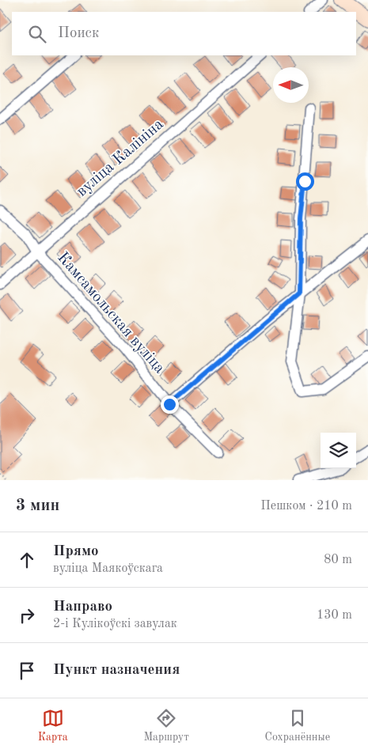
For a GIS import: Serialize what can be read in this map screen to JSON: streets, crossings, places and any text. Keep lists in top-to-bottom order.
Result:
{
  "streets": {
    "street": ["вуліца Калініна", "Камсамольская вуліца"]
  },
  "crossings": [
    ["вуліца Калініна", "Камсамольская вуліца"]
  ],
  "north": "left",
  "page": {
    "search": "Поиск",
    "heading": ["3 мин", "Пешком · 210 m"],
    "list": [
      ["Прямо", "вуліца Маякоўскага", "80 m"],
      ["Направо", "2-і Кулікоўскі завулак", "130 m"],
      "Пункт назначения"
    ],
    "nav": ["Карта", "Маршрут", "Сохранённые"]
  }
}
